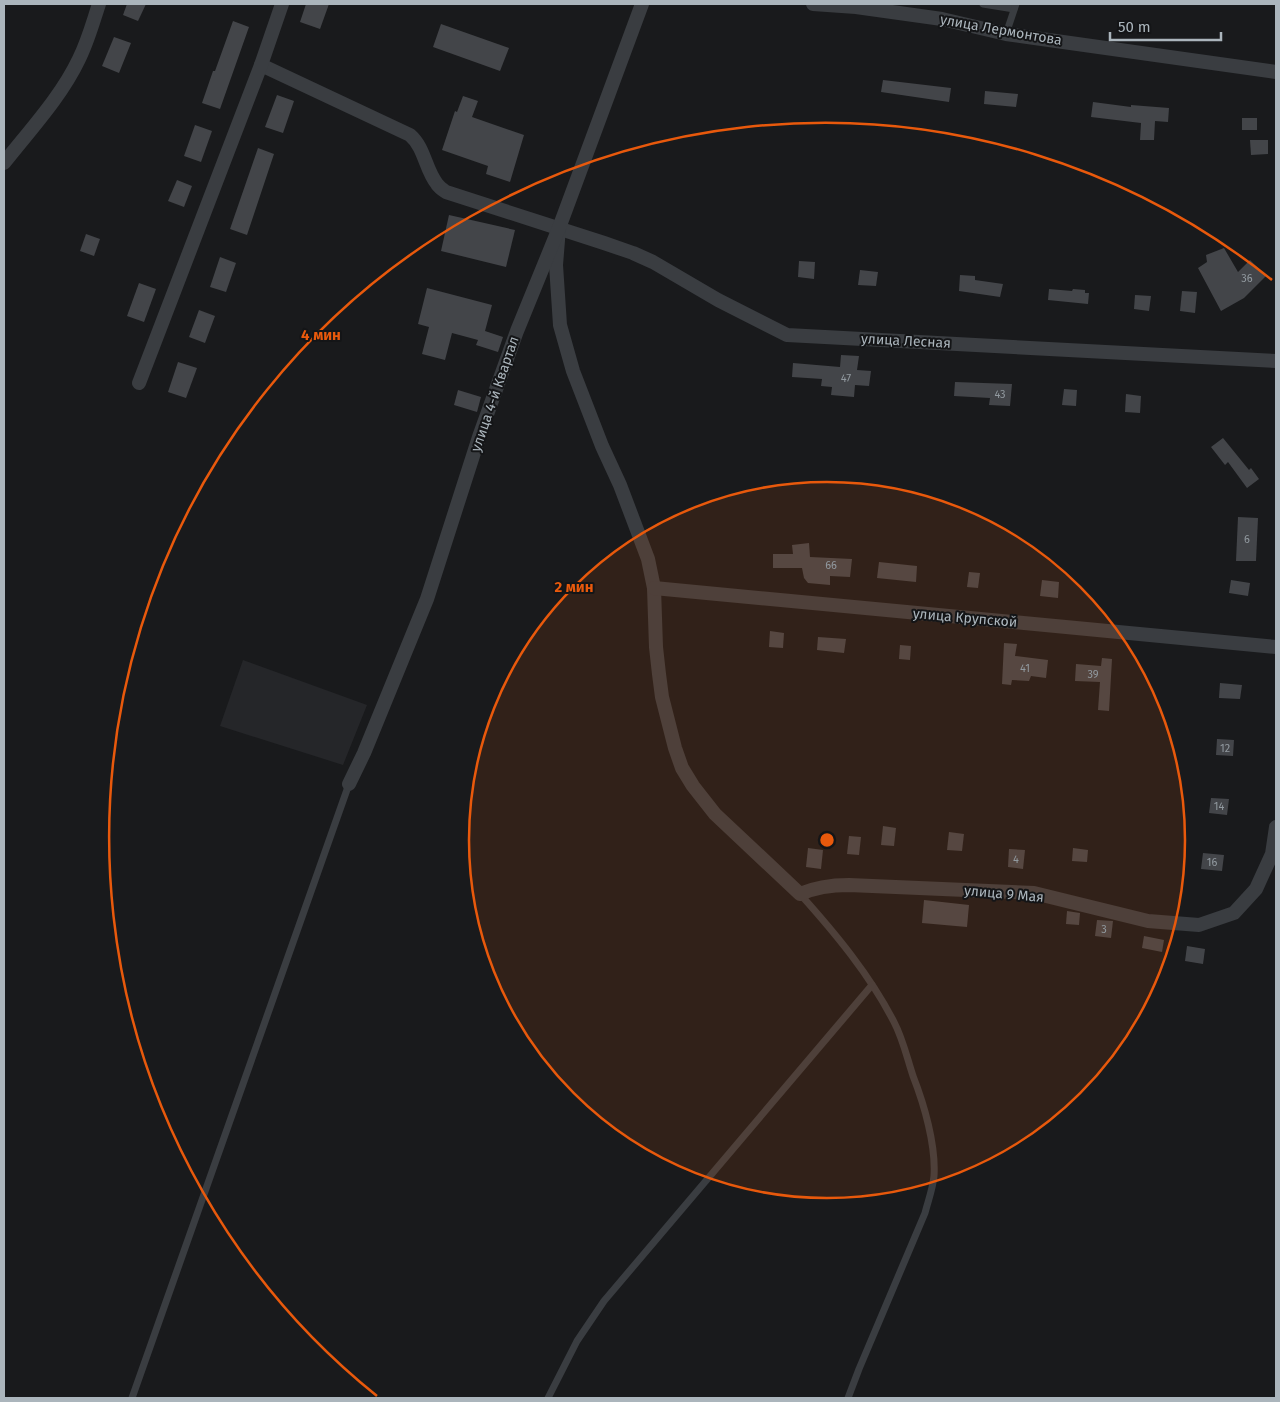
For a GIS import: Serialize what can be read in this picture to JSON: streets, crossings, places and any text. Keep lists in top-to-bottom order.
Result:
{
  "streets": {
    "street": [
      "улица Лермонтова",
      "улица Лесная",
      "улица 4-й Квартал",
      "улица Крупской",
      "улица 9 Мая"
    ]
  },
  "crossings": [
    ["улица Лесная", "улица 4-й Квартал"]
  ],
  "house_numbers": [
    "36",
    "47",
    "43",
    "6",
    "66",
    "41",
    "39",
    "12",
    "14",
    "4",
    "16",
    "3"
  ],
  "scale_bar": "50 m",
  "rings": ["4 мин", "2 мин"]
}
